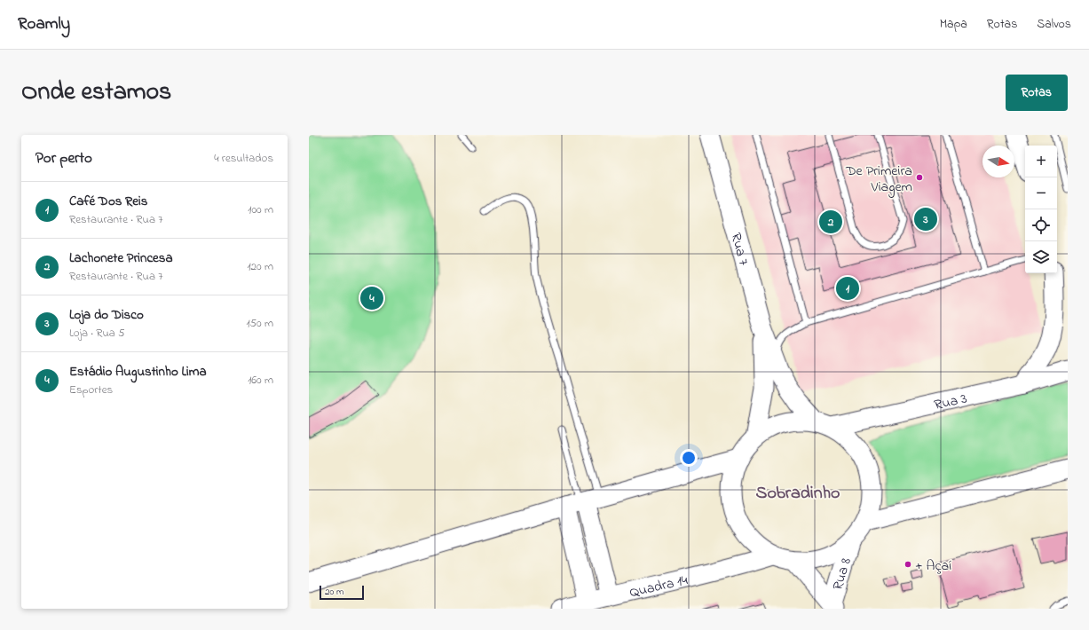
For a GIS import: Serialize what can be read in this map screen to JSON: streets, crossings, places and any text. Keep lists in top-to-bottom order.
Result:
{
  "streets": {
    "main road": [
      "Rua 7",
      "Rua 3",
      "Rua 8",
      "Quadra 14"
    ]
  },
  "crossings": [
    ["Rua 7", "Rua 3"],
    ["Rua 7", "Rua 8"]
  ],
  "districts": ["Sobradinho"],
  "places": ["De Primeira Viagem", "+ Açaí"],
  "scale_bar": "20 m",
  "north": "right",
  "page": {
    "header": "Roamly",
    "nav": ["Mapa", "Rotas", "Salvos"],
    "title": "Onde estamos",
    "buttons": "Rotas",
    "heading": ["Por perto", "4 resultados"],
    "map_buttons": ["+", "−"],
    "list": [
      {
        "mark": "1",
        "name": "Café Dos Reis",
        "note": "Restaurante · Rua 7",
        "value": "100 m"
      },
      {
        "mark": "2",
        "name": "Lachonete Princesa",
        "note": "Restaurante · Rua 7",
        "value": "120 m"
      },
      {
        "mark": "3",
        "name": "Loja do Disco",
        "note": "Loja · Rua 5",
        "value": "150 m"
      },
      {
        "mark": "4",
        "name": "Estádio Augustinho Lima",
        "note": "Esportes",
        "value": "160 m"
      }
    ],
    "pins": [
      "3",
      "2",
      "1",
      "4"
    ],
    "scale": "20 m"
  }
}
